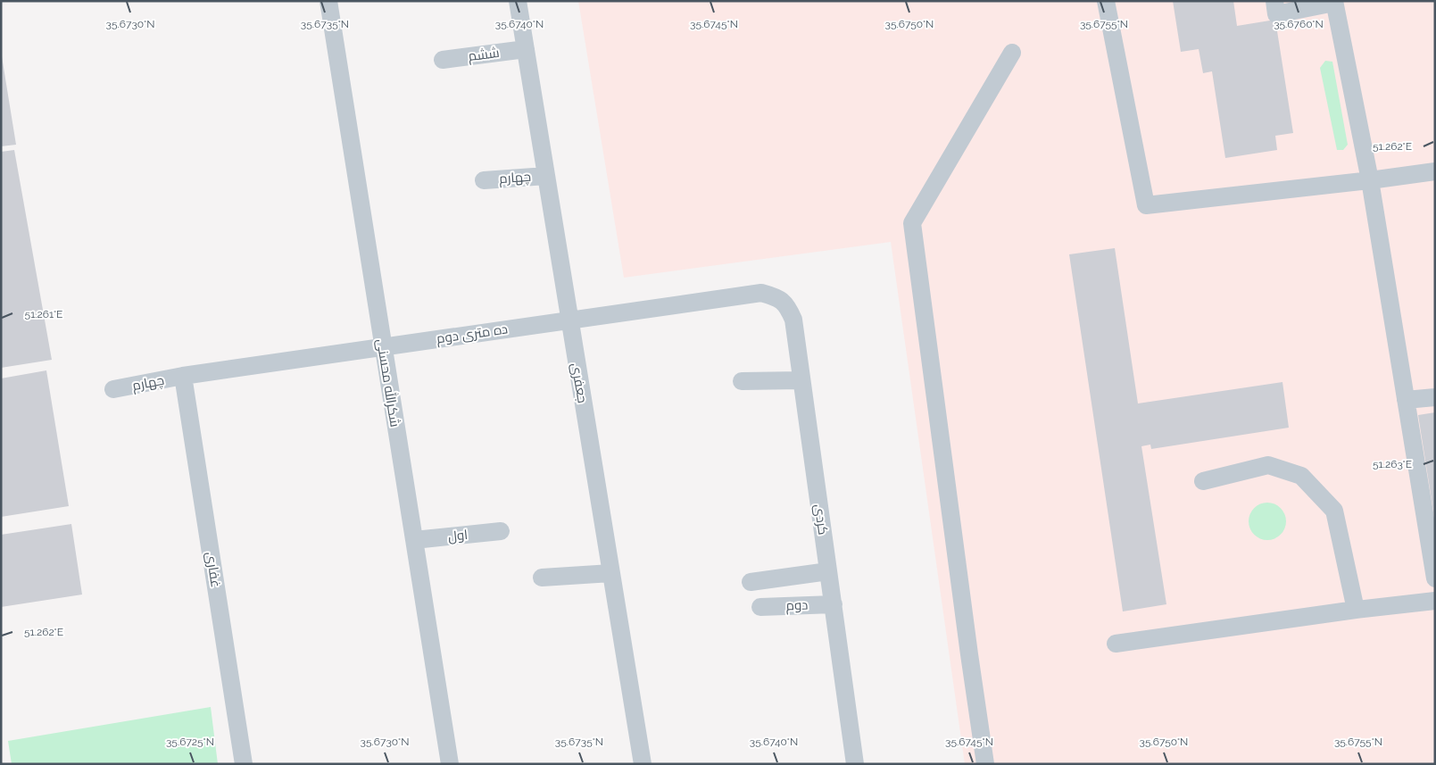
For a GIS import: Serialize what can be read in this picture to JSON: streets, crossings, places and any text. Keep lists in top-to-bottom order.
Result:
{
  "streets": {
    "street": [
      "ششم",
      "چهارم",
      "ده متری دوم",
      "شکرالله محسنی",
      "جعفری",
      "کردی",
      "اول",
      "غفاری",
      "دوم"
    ]
  },
  "crossings": [
    ["ششم", "جعفری"],
    ["چهارم", "ده متری دوم"],
    ["چهارم", "جعفری"],
    ["چهارم", "غفاری"],
    ["ده متری دوم", "شکرالله محسنی"],
    ["ده متری دوم", "جعفری"],
    ["ده متری دوم", "کردی"],
    ["ده متری دوم", "غفاری"],
    ["شکرالله محسنی", "اول"],
    ["کردی", "دوم"]
  ],
  "coordinates": [
    "35.6730°N",
    "35.6735°N",
    "35.6740°N",
    "35.6745°N",
    "35.6750°N",
    "35.6755°N",
    "35.6760°N",
    "51.262°E",
    "51.261°E",
    "51.263°E",
    "35.6725°N"
  ]
}
